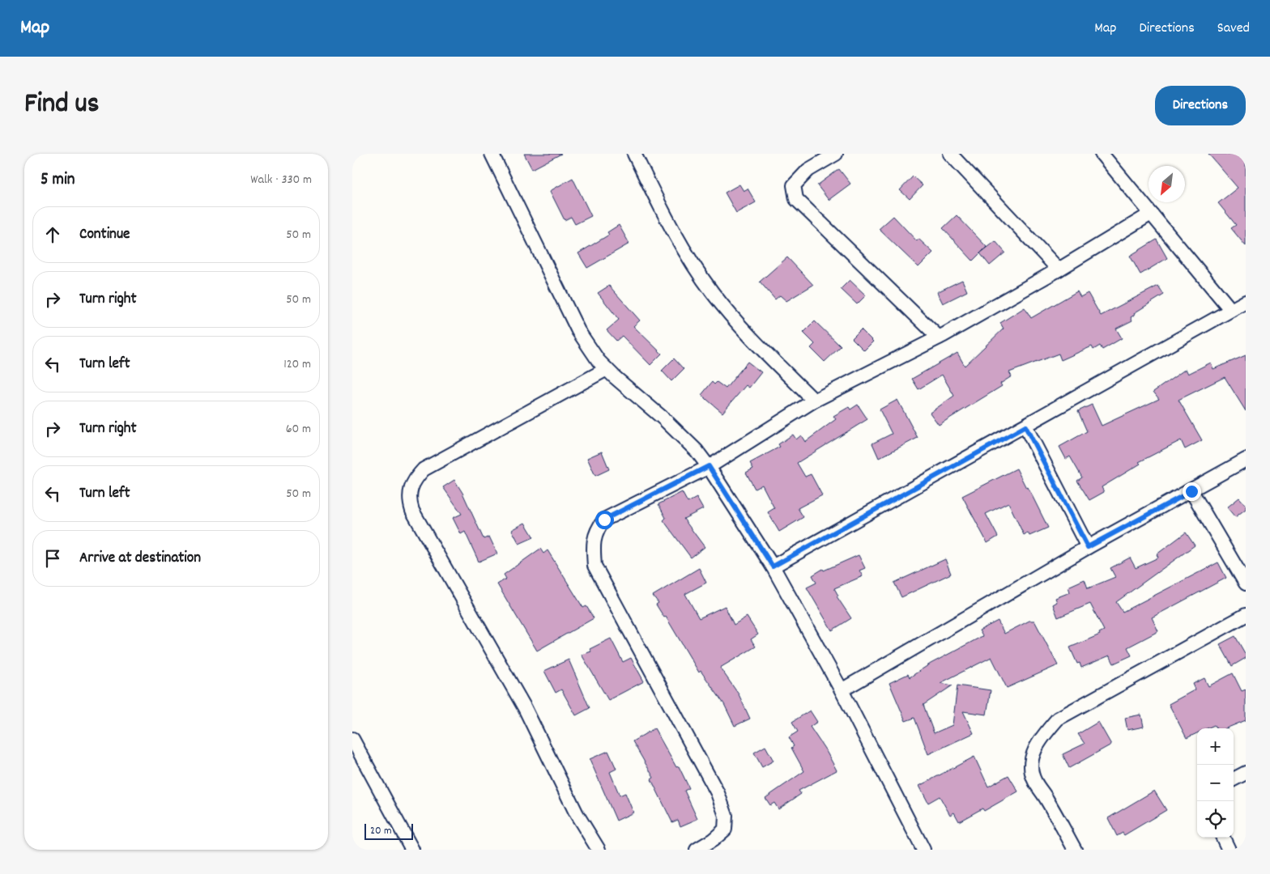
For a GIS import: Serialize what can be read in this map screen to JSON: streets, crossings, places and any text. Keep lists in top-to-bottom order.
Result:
{
  "scale_bar": "20 m",
  "north": "bottom left",
  "page": {
    "header": "Map",
    "nav": ["Map", "Directions", "Saved"],
    "title": "Find us",
    "buttons": "Directions",
    "heading": ["5 min", "Walk · 330 m"],
    "list": [
      ["Continue", "50 m"],
      ["Turn right", "50 m"],
      ["Turn left", "120 m"],
      ["Turn right", "60 m"],
      ["Turn left", "50 m"],
      "Arrive at destination"
    ],
    "map_buttons": ["+", "−"],
    "scale": "20 m"
  }
}
